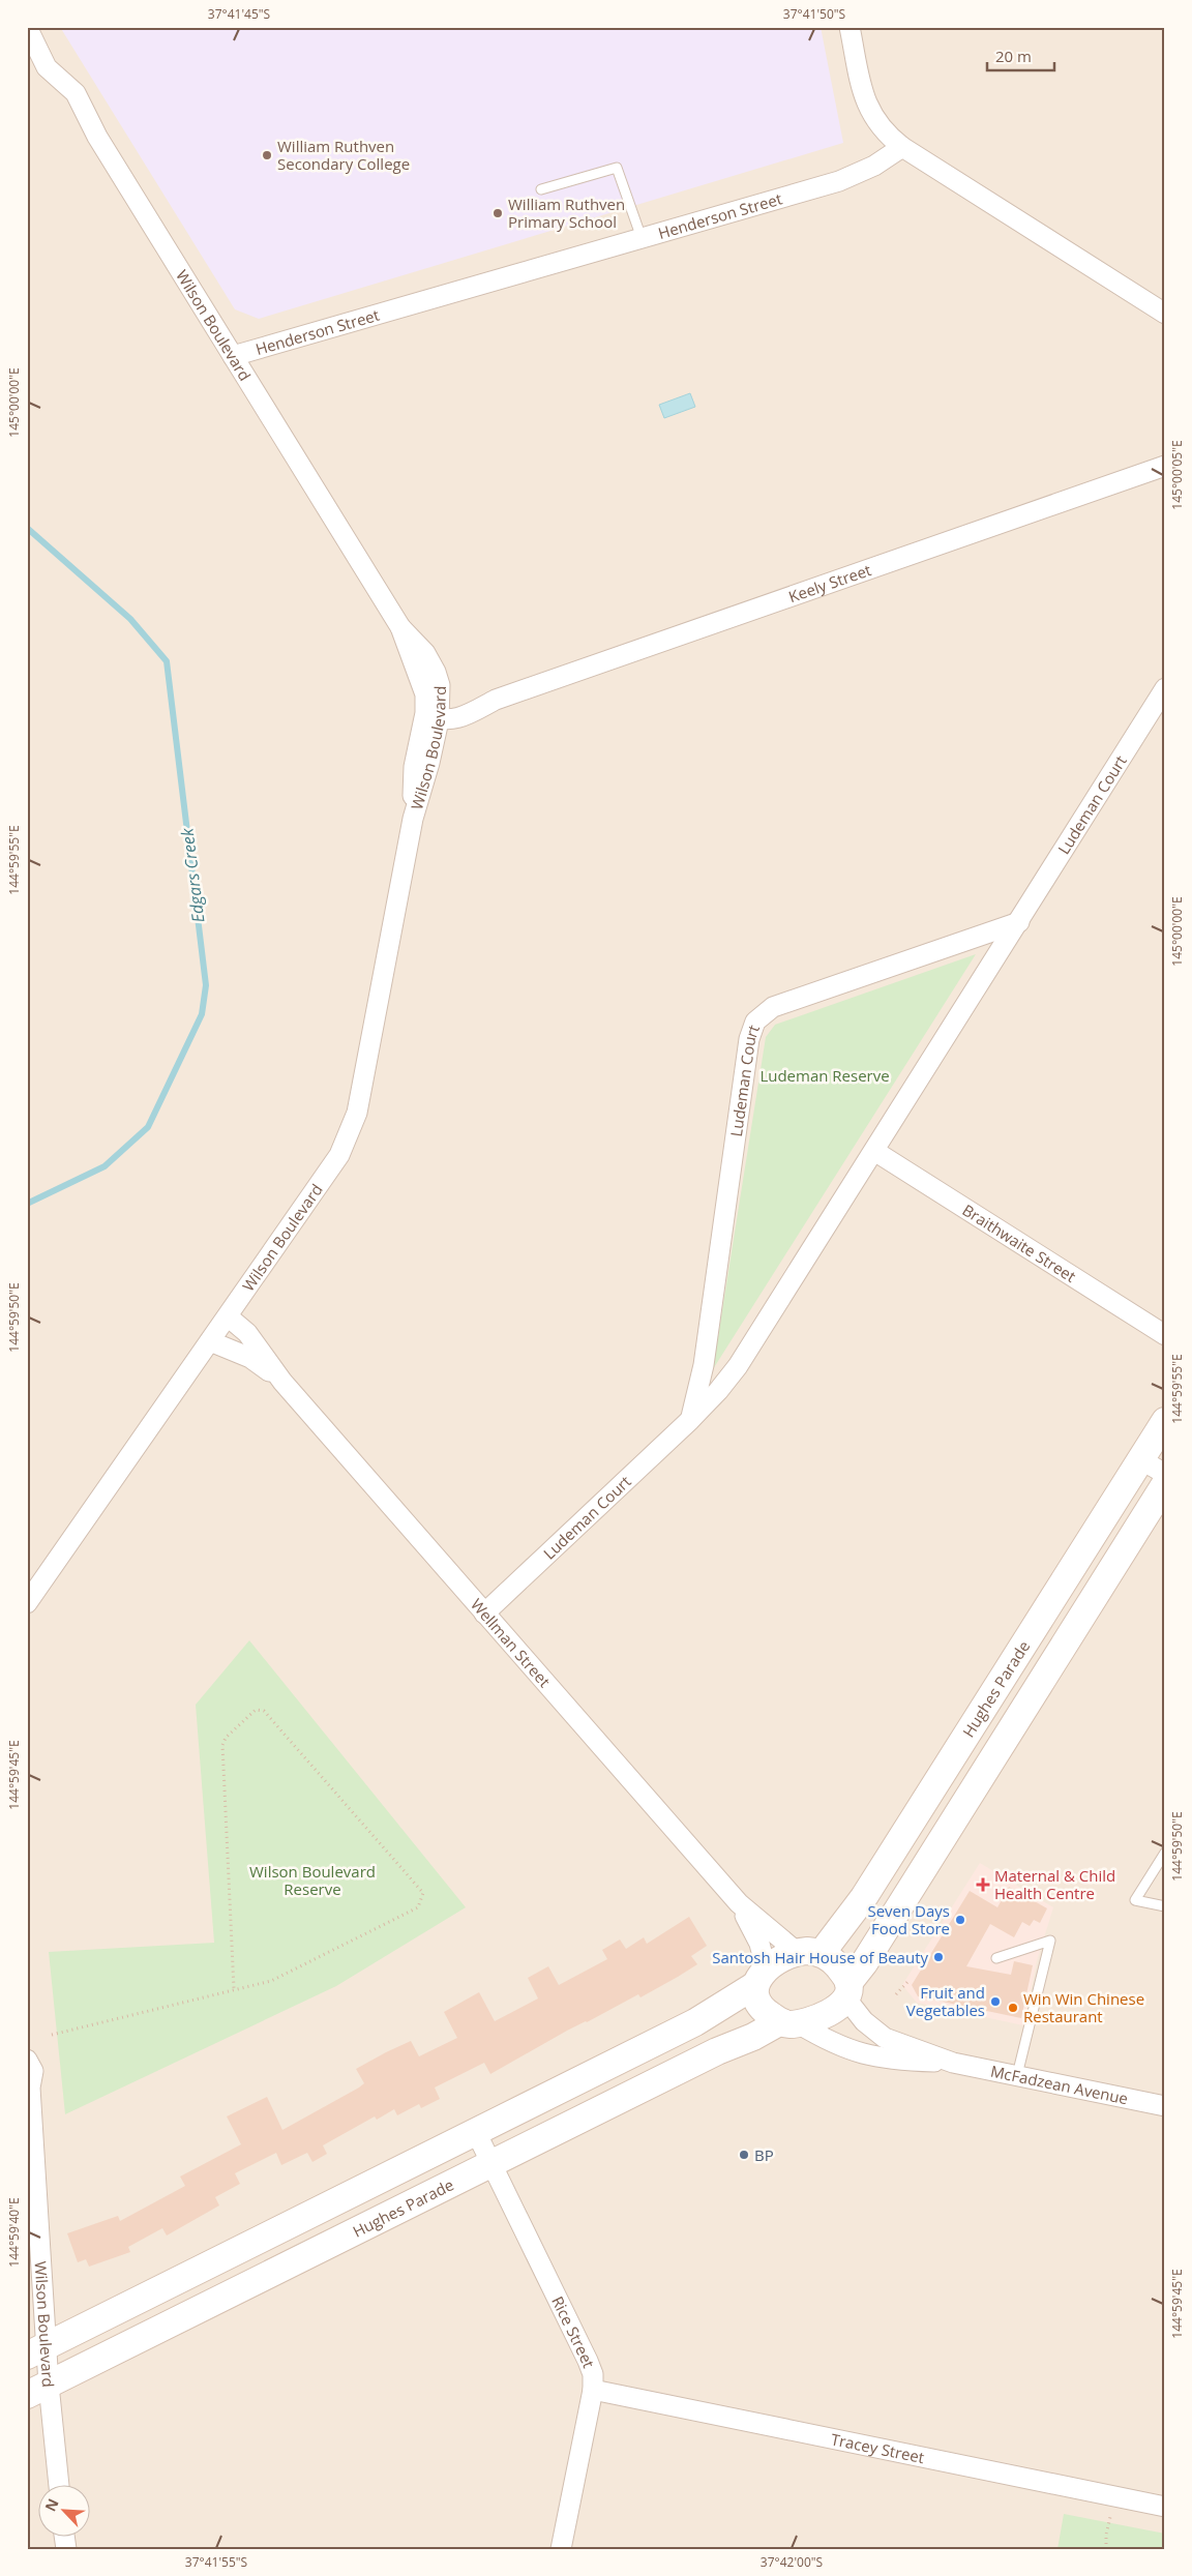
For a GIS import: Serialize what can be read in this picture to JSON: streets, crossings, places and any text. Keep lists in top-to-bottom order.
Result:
{
  "streets": {
    "street": [
      "Henderson Street",
      "Wilson Boulevard",
      "Keely Street",
      "Ludeman Court",
      "Braithwaite Street",
      "Wellman Street",
      "Hughes Parade",
      "McFadzean Avenue",
      "Rice Street",
      "Tracey Street"
    ]
  },
  "crossings": [
    ["Henderson Street", "Wilson Boulevard"],
    ["Wilson Boulevard", "Keely Street"],
    ["Wilson Boulevard", "Wellman Street"],
    ["Wilson Boulevard", "Hughes Parade"],
    ["Ludeman Court", "Braithwaite Street"],
    ["Ludeman Court", "Wellman Street"],
    ["Wellman Street", "Hughes Parade"],
    ["Wellman Street", "McFadzean Avenue"],
    ["Hughes Parade", "McFadzean Avenue"],
    ["Hughes Parade", "Rice Street"],
    ["Rice Street", "Tracey Street"]
  ],
  "water": ["Edgars Creek"],
  "parks": ["Ludeman Reserve", "Wilson Boulevard Reserve"],
  "places": {
    "other": [
      "William Ruthven Secondary College",
      "William Ruthven Primary School",
      "Seven Days Food Store",
      "Santosh Hair House of Beauty",
      "Fruit and Vegetables",
      "Win Win Chinese Restaurant",
      "BP"
    ],
    "health": ["Maternal & Child Health Centre"]
  },
  "scale_bar": "20 m",
  "north": "top left",
  "coordinates": [
    "37°41'45\"S",
    "37°41'50\"S",
    "145°00'00\"E",
    "145°00'05\"E",
    "144°59'55\"E",
    "144°59'50\"E",
    "144°59'45\"E",
    "144°59'40\"E",
    "37°41'55\"S",
    "37°42'00\"S"
  ]
}
